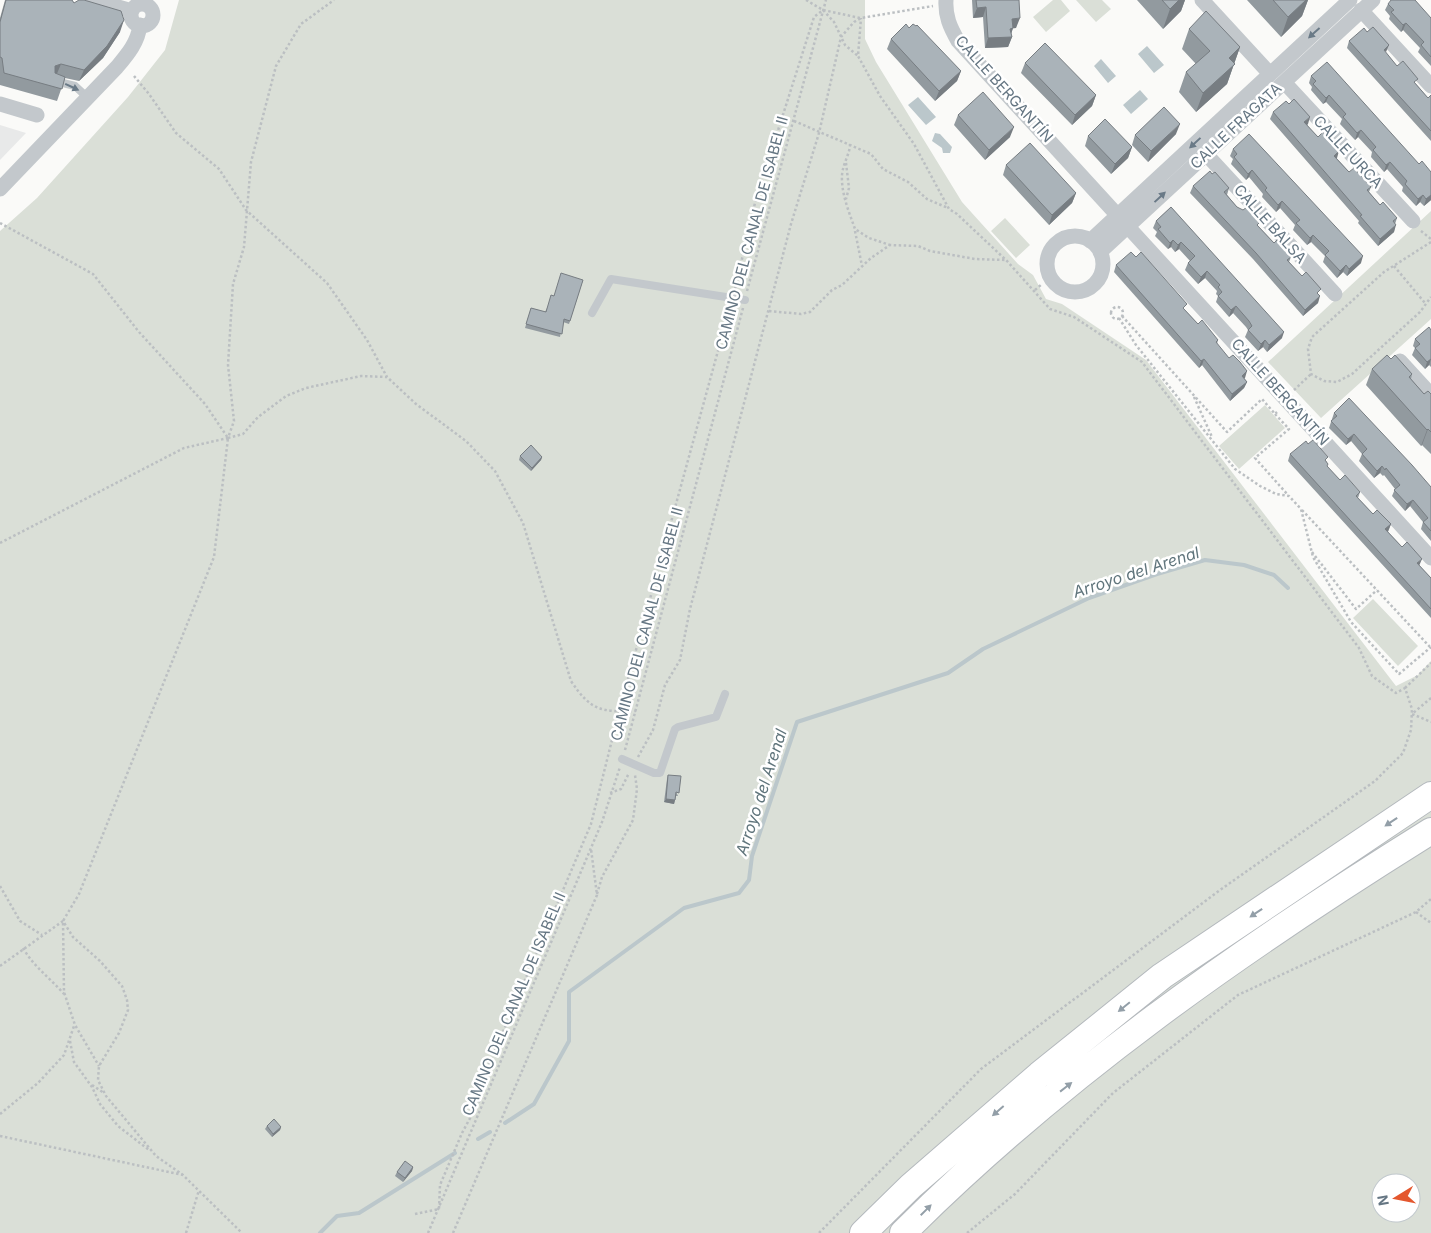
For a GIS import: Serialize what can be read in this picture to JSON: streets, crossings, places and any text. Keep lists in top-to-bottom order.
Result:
{
  "streets": {
    "street": [
      "CALLE BERGANTÍN",
      "CALLE FRAGATA",
      "CALLE URCA",
      "CALLE BALSA"
    ],
    "path": ["CAMINO DEL CANAL DE ISABEL II"]
  },
  "crossings": [
    ["CALLE BERGANTÍN", "CALLE FRAGATA"],
    ["CALLE FRAGATA", "CALLE URCA"],
    ["CALLE FRAGATA", "CALLE BALSA"]
  ],
  "water": ["Arroyo del Arenal"],
  "north": "left"
}
